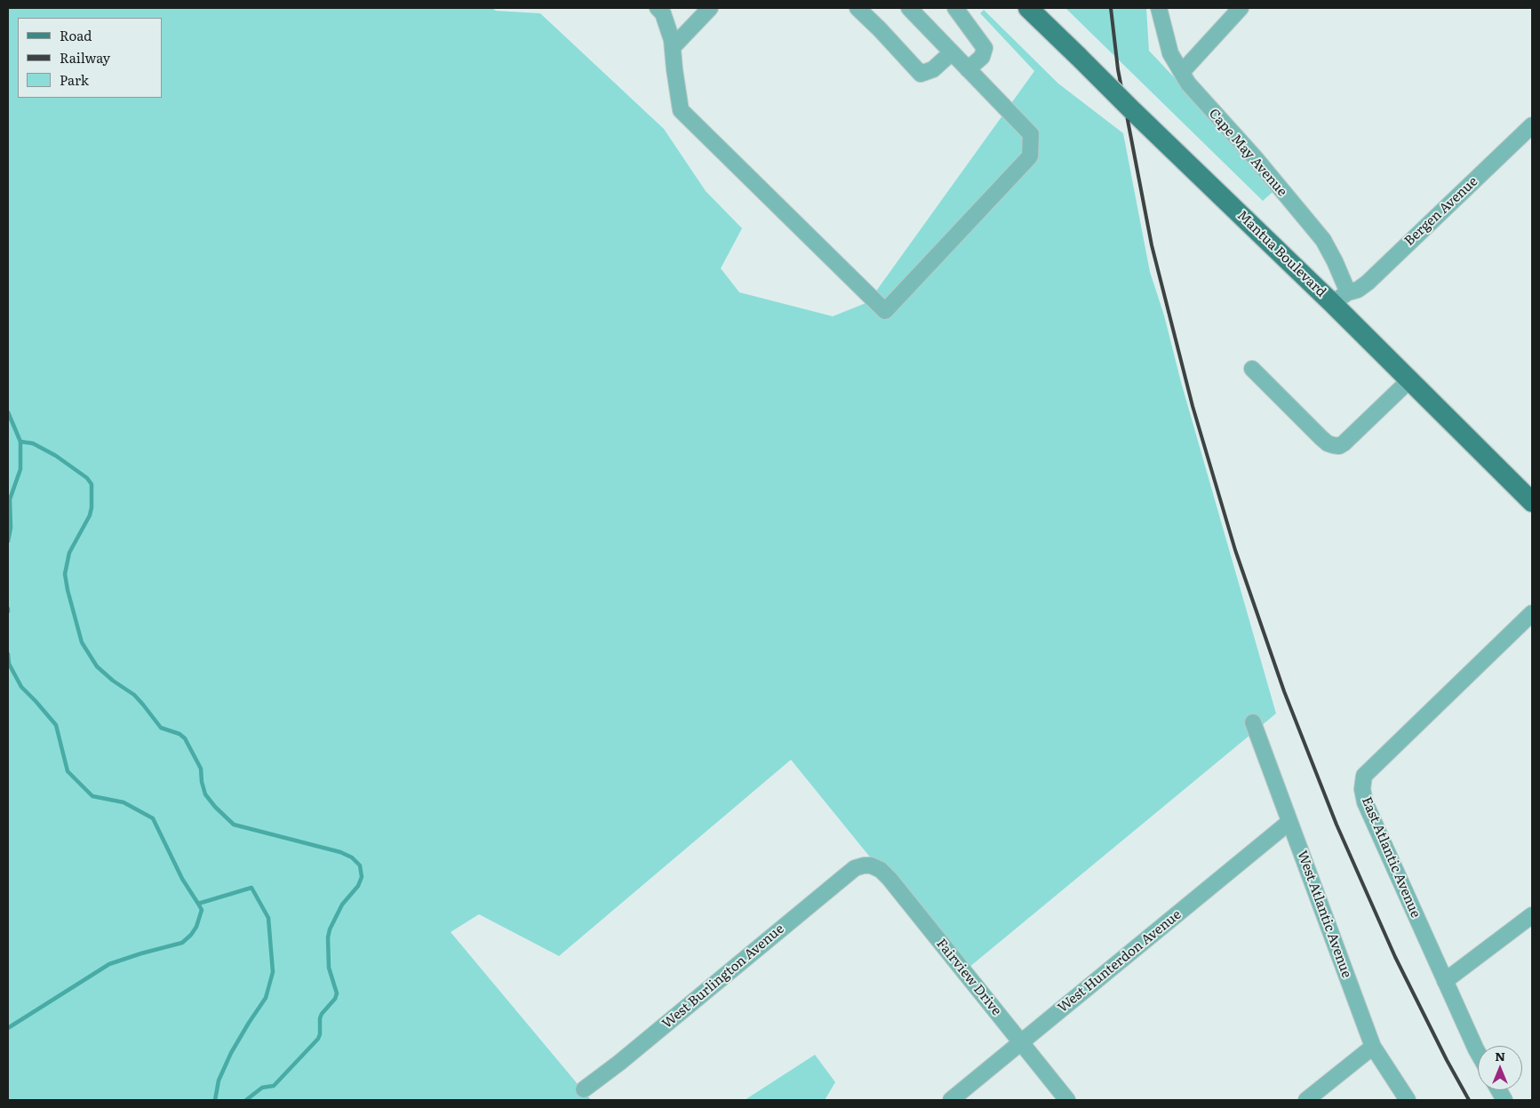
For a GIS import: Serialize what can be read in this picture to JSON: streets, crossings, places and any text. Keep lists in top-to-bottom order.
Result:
{
  "streets": {
    "main road": ["Mantua Boulevard"],
    "street": [
      "Cape May Avenue",
      "Bergen Avenue",
      "East Atlantic Avenue",
      "West Atlantic Avenue",
      "West Hunterdon Avenue",
      "West Burlington Avenue",
      "Fairview Drive"
    ]
  },
  "crossings": [
    ["Cape May Avenue", "Bergen Avenue"],
    ["Cape May Avenue", "Mantua Boulevard"],
    ["Bergen Avenue", "Mantua Boulevard"],
    ["West Atlantic Avenue", "West Hunterdon Avenue"],
    ["West Hunterdon Avenue", "Fairview Drive"],
    ["West Burlington Avenue", "Fairview Drive"]
  ],
  "legend": ["Road", "Railway", "Park"],
  "north": "top"
}
